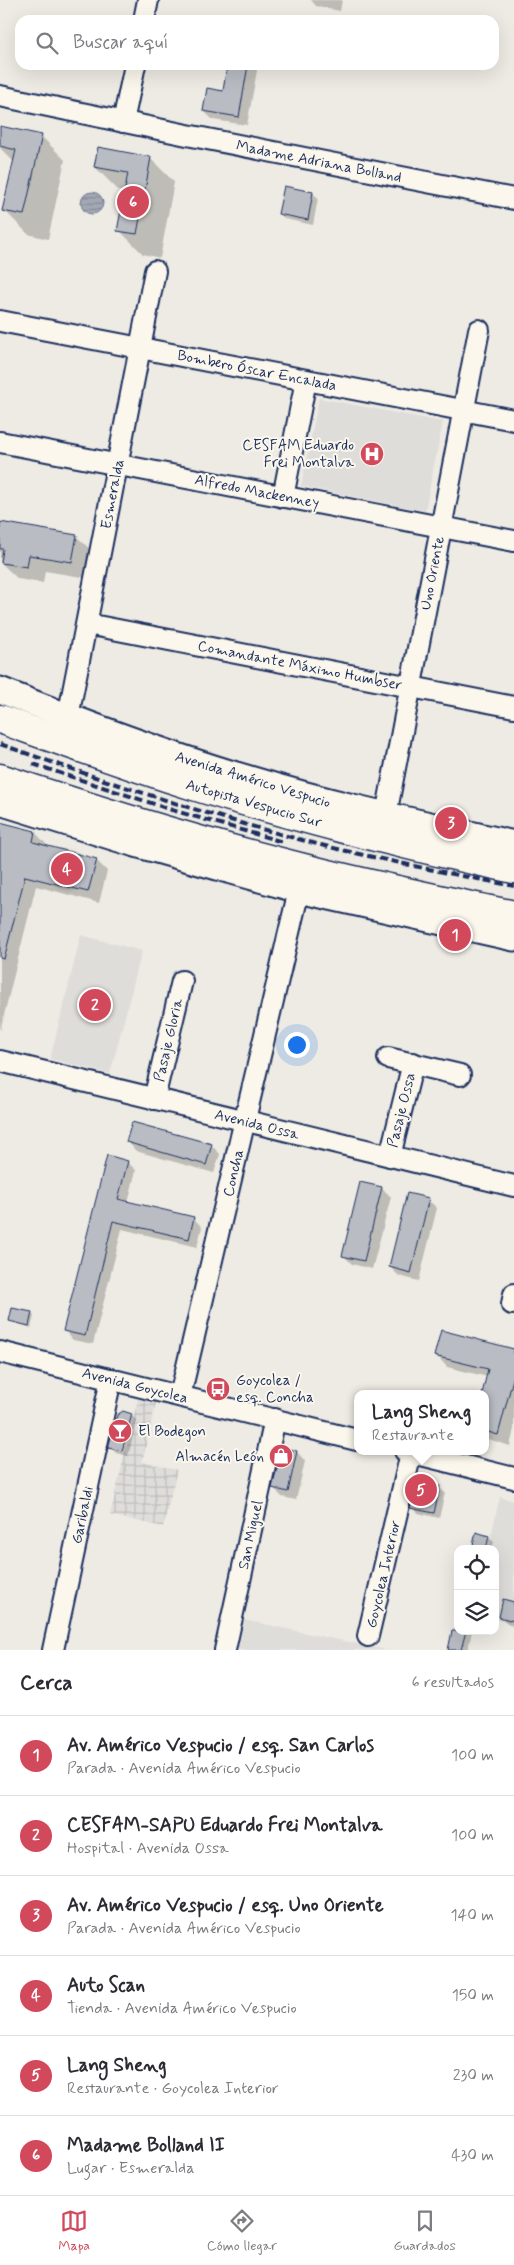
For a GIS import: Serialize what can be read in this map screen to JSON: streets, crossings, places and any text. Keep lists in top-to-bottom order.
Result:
{
  "streets": {
    "highway": ["Autopista Vespucio Sur"],
    "main road": ["Avenida Américo Vespucio"],
    "street": [
      "Madame Adriana Bolland",
      "Bombero Óscar Encalada",
      "Alfredo Mackenney",
      "Esmeralda",
      "Uno Oriente",
      "Comandante Máximo Humbser",
      "Pasaje Gloria",
      "Pasaje Ossa",
      "Avenida Ossa",
      "Concha",
      "Avenida Goycolea",
      "Garibaldi",
      "San Miguel",
      "Goycolea Interior"
    ]
  },
  "crossings": [
    ["Bombero Óscar Encalada", "Esmeralda"],
    ["Bombero Óscar Encalada", "Uno Oriente"],
    ["Alfredo Mackenney", "Esmeralda"],
    ["Alfredo Mackenney", "Uno Oriente"],
    ["Esmeralda", "Comandante Máximo Humbser"],
    ["Esmeralda", "Avenida Américo Vespucio"],
    ["Uno Oriente", "Comandante Máximo Humbser"],
    ["Uno Oriente", "Avenida Américo Vespucio"],
    ["Pasaje Gloria", "Avenida Ossa"],
    ["Pasaje Ossa", "Avenida Ossa"],
    ["Avenida Ossa", "Concha"],
    ["Concha", "Avenida Goycolea"],
    ["Avenida Goycolea", "Garibaldi"],
    ["Avenida Goycolea", "San Miguel"]
  ],
  "places": {
    "hospital": ["CESFAM Eduardo Frei Montalva"],
    "bus stop": ["Goycolea / esq. Concha"],
    "bar": ["El Bodegon"],
    "shop": ["Almacén León"]
  },
  "page": {
    "search": "Buscar aquí",
    "pins": [
      "6",
      "3",
      "4",
      "1",
      "2",
      "5"
    ],
    "popup": ["Lang Sheng", "Restaurante"],
    "heading": ["Cerca", "6 resultados"],
    "list": [
      {
        "mark": "1",
        "name": "Av. Américo Vespucio / esq. San Carlos",
        "note": "Parada · Avenida Américo Vespucio",
        "value": "100 m"
      },
      {
        "mark": "2",
        "name": "CESFAM-SAPU Eduardo Frei Montalva",
        "note": "Hospital · Avenida Ossa",
        "value": "100 m"
      },
      {
        "mark": "3",
        "name": "Av. Américo Vespucio / esq. Uno Oriente",
        "note": "Parada · Avenida Américo Vespucio",
        "value": "140 m"
      },
      {
        "mark": "4",
        "name": "Auto Scan",
        "note": "Tienda · Avenida Américo Vespucio",
        "value": "150 m"
      },
      {
        "mark": "5",
        "name": "Lang Sheng",
        "note": "Restaurante · Goycolea Interior",
        "value": "230 m"
      },
      {
        "mark": "6",
        "name": "Madame Bolland II",
        "note": "Lugar · Esmeralda",
        "value": "430 m"
      }
    ],
    "nav": ["Mapa", "Cómo llegar", "Guardados"]
  }
}
